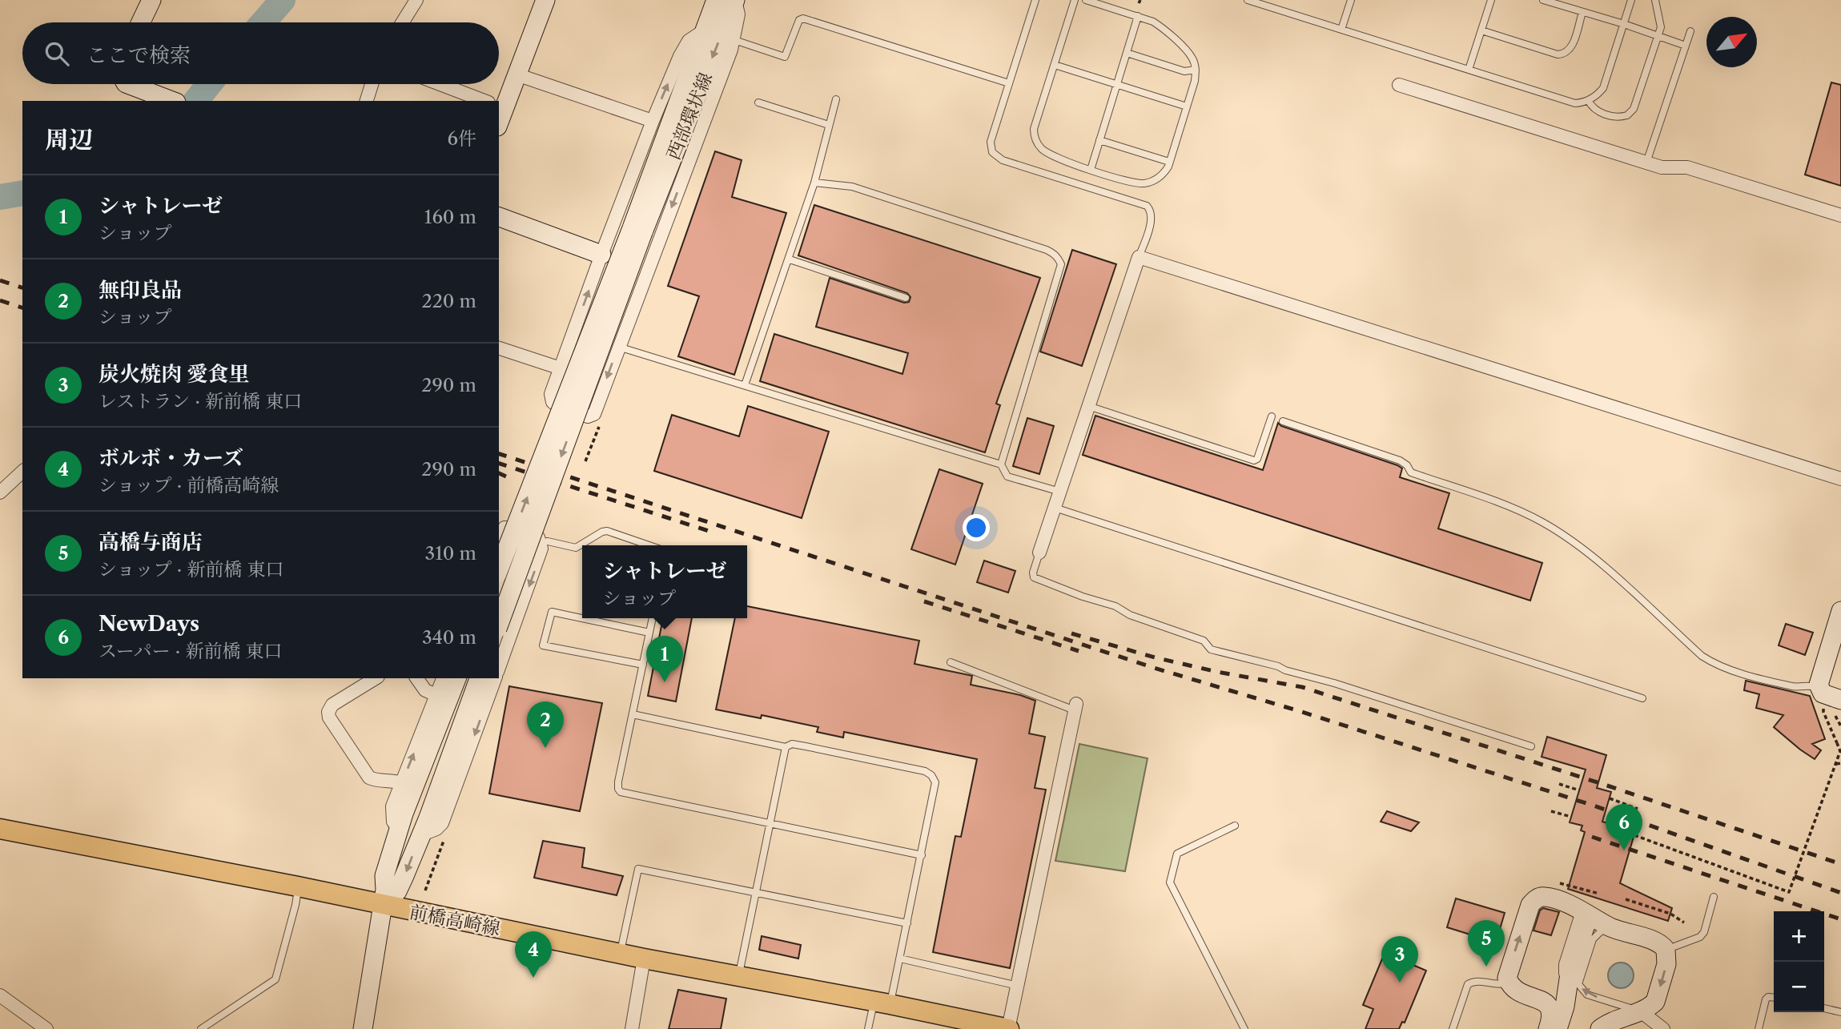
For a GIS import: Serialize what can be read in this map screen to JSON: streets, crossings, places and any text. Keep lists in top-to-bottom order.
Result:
{
  "streets": {
    "main road": ["前橋高崎線"],
    "street": ["西部環状線"]
  },
  "north": "top right",
  "page": {
    "search": "ここで検索",
    "heading": ["周辺", "6件"],
    "list": [
      {
        "mark": "1",
        "name": "シャトレーゼ",
        "note": "ショップ",
        "value": "160 m"
      },
      {
        "mark": "2",
        "name": "無印良品",
        "note": "ショップ",
        "value": "220 m"
      },
      {
        "mark": "3",
        "name": "炭火焼肉 愛食里",
        "note": "レストラン · 新前橋 東口",
        "value": "290 m"
      },
      {
        "mark": "4",
        "name": "ボルボ・カーズ",
        "note": "ショップ · 前橋高崎線",
        "value": "290 m"
      },
      {
        "mark": "5",
        "name": "高橋与商店",
        "note": "ショップ · 新前橋 東口",
        "value": "310 m"
      },
      {
        "mark": "6",
        "name": "NewDays",
        "note": "スーパー · 新前橋 東口",
        "value": "340 m"
      }
    ],
    "popup": ["シャトレーゼ", "ショップ"],
    "pins": [
      "1",
      "2",
      "6",
      "5",
      "4",
      "3"
    ],
    "map_buttons": ["+", "−"]
  }
}
